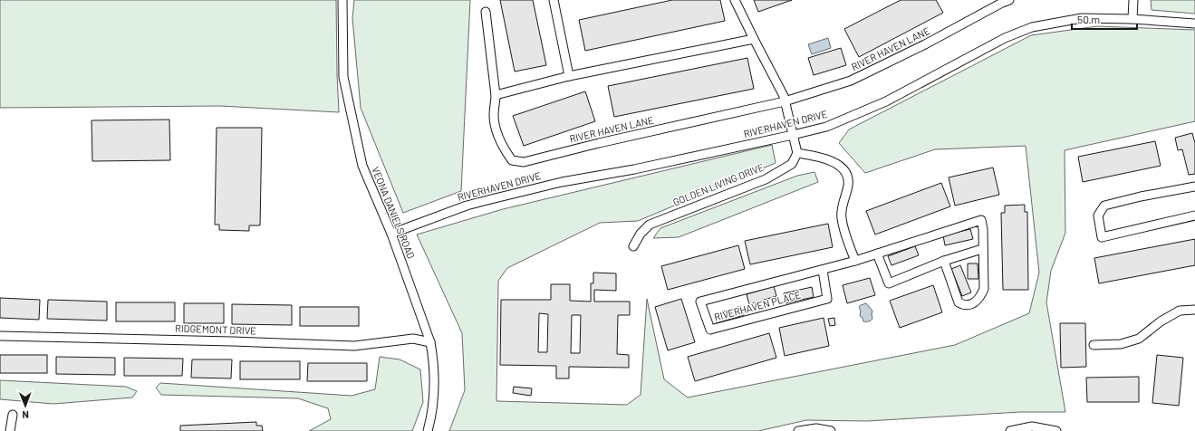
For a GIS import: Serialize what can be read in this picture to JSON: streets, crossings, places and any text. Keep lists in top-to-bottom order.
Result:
{
  "streets": {
    "street": [
      "RIVER HAVEN LANE",
      "RIVERHAVEN DRIVE",
      "GOLDEN LIVING DRIVE",
      "VEONA DANIELS ROAD",
      "RIVERHAVEN PLACE",
      "RIDGEMONT DRIVE"
    ]
  },
  "crossings": [
    ["RIVERHAVEN DRIVE", "VEONA DANIELS ROAD"],
    ["VEONA DANIELS ROAD", "RIDGEMONT DRIVE"]
  ],
  "scale_bar": "50 m",
  "north": "bottom"
}
